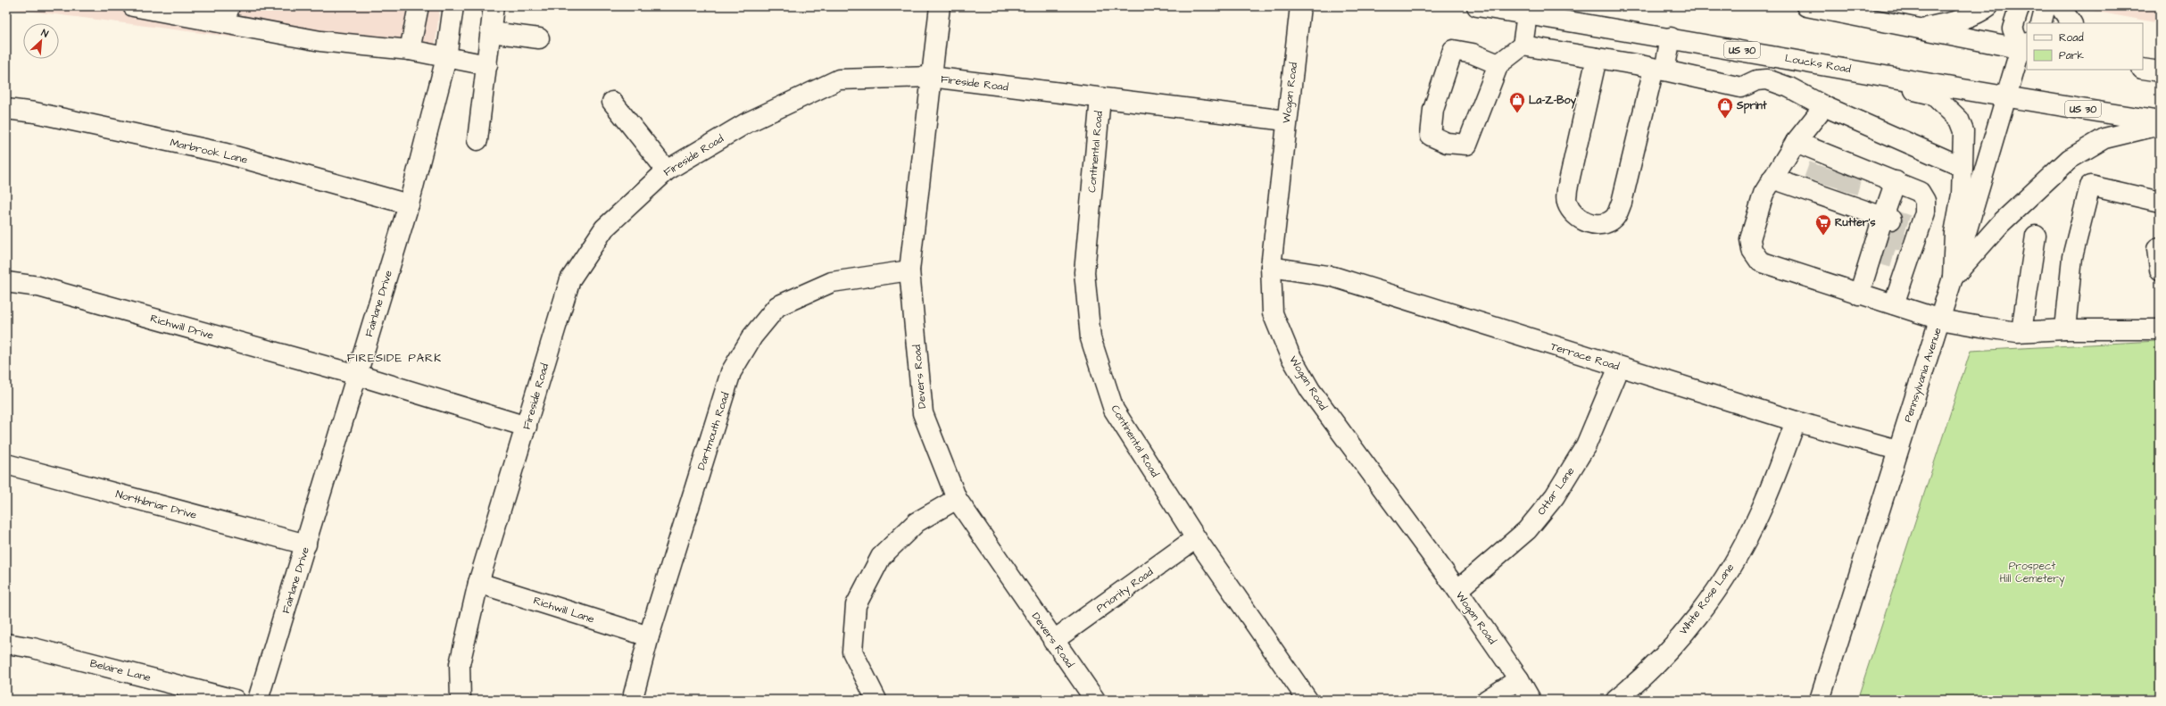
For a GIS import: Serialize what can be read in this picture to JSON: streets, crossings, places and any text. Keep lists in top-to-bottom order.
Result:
{
  "streets": {
    "main road": [
      "US 30",
      "Loucks Road",
      "Fireside Road",
      "Wogan Road",
      "Marbrook Lane",
      "Continental Road",
      "Fairlane Drive",
      "Richwill Drive",
      "Terrace Road",
      "Pennsylvania Avenue",
      "Devers Road",
      "Dartmouth Road",
      "Ottar Lane",
      "Northbriar Drive",
      "Priority Road",
      "White Rose Lane",
      "Richwill Lane",
      "Belaire Lane"
    ]
  },
  "crossings": [
    ["Loucks Road", "Pennsylvania Avenue"],
    ["Fireside Road", "Wogan Road"],
    ["Fireside Road", "Continental Road"],
    ["Fireside Road", "Devers Road"],
    ["Fireside Road", "Richwill Lane"],
    ["Wogan Road", "Terrace Road"],
    ["Wogan Road", "Ottar Lane"],
    ["Marbrook Lane", "Fairlane Drive"],
    ["Continental Road", "Priority Road"],
    ["Fairlane Drive", "Richwill Drive"],
    ["Fairlane Drive", "Northbriar Drive"],
    ["Terrace Road", "Pennsylvania Avenue"],
    ["Terrace Road", "Ottar Lane"],
    ["Terrace Road", "White Rose Lane"],
    ["Devers Road", "Dartmouth Road"],
    ["Devers Road", "Priority Road"],
    ["Dartmouth Road", "Richwill Lane"]
  ],
  "districts": ["FIRESIDE PARK"],
  "parks": ["Prospect Hill Cemetery"],
  "places": {
    "shop": ["La-Z-Boy", "Sprint"],
    "supermarket": ["Rutter's"]
  },
  "legend": ["Road", "Park"],
  "north": "top right"
}
